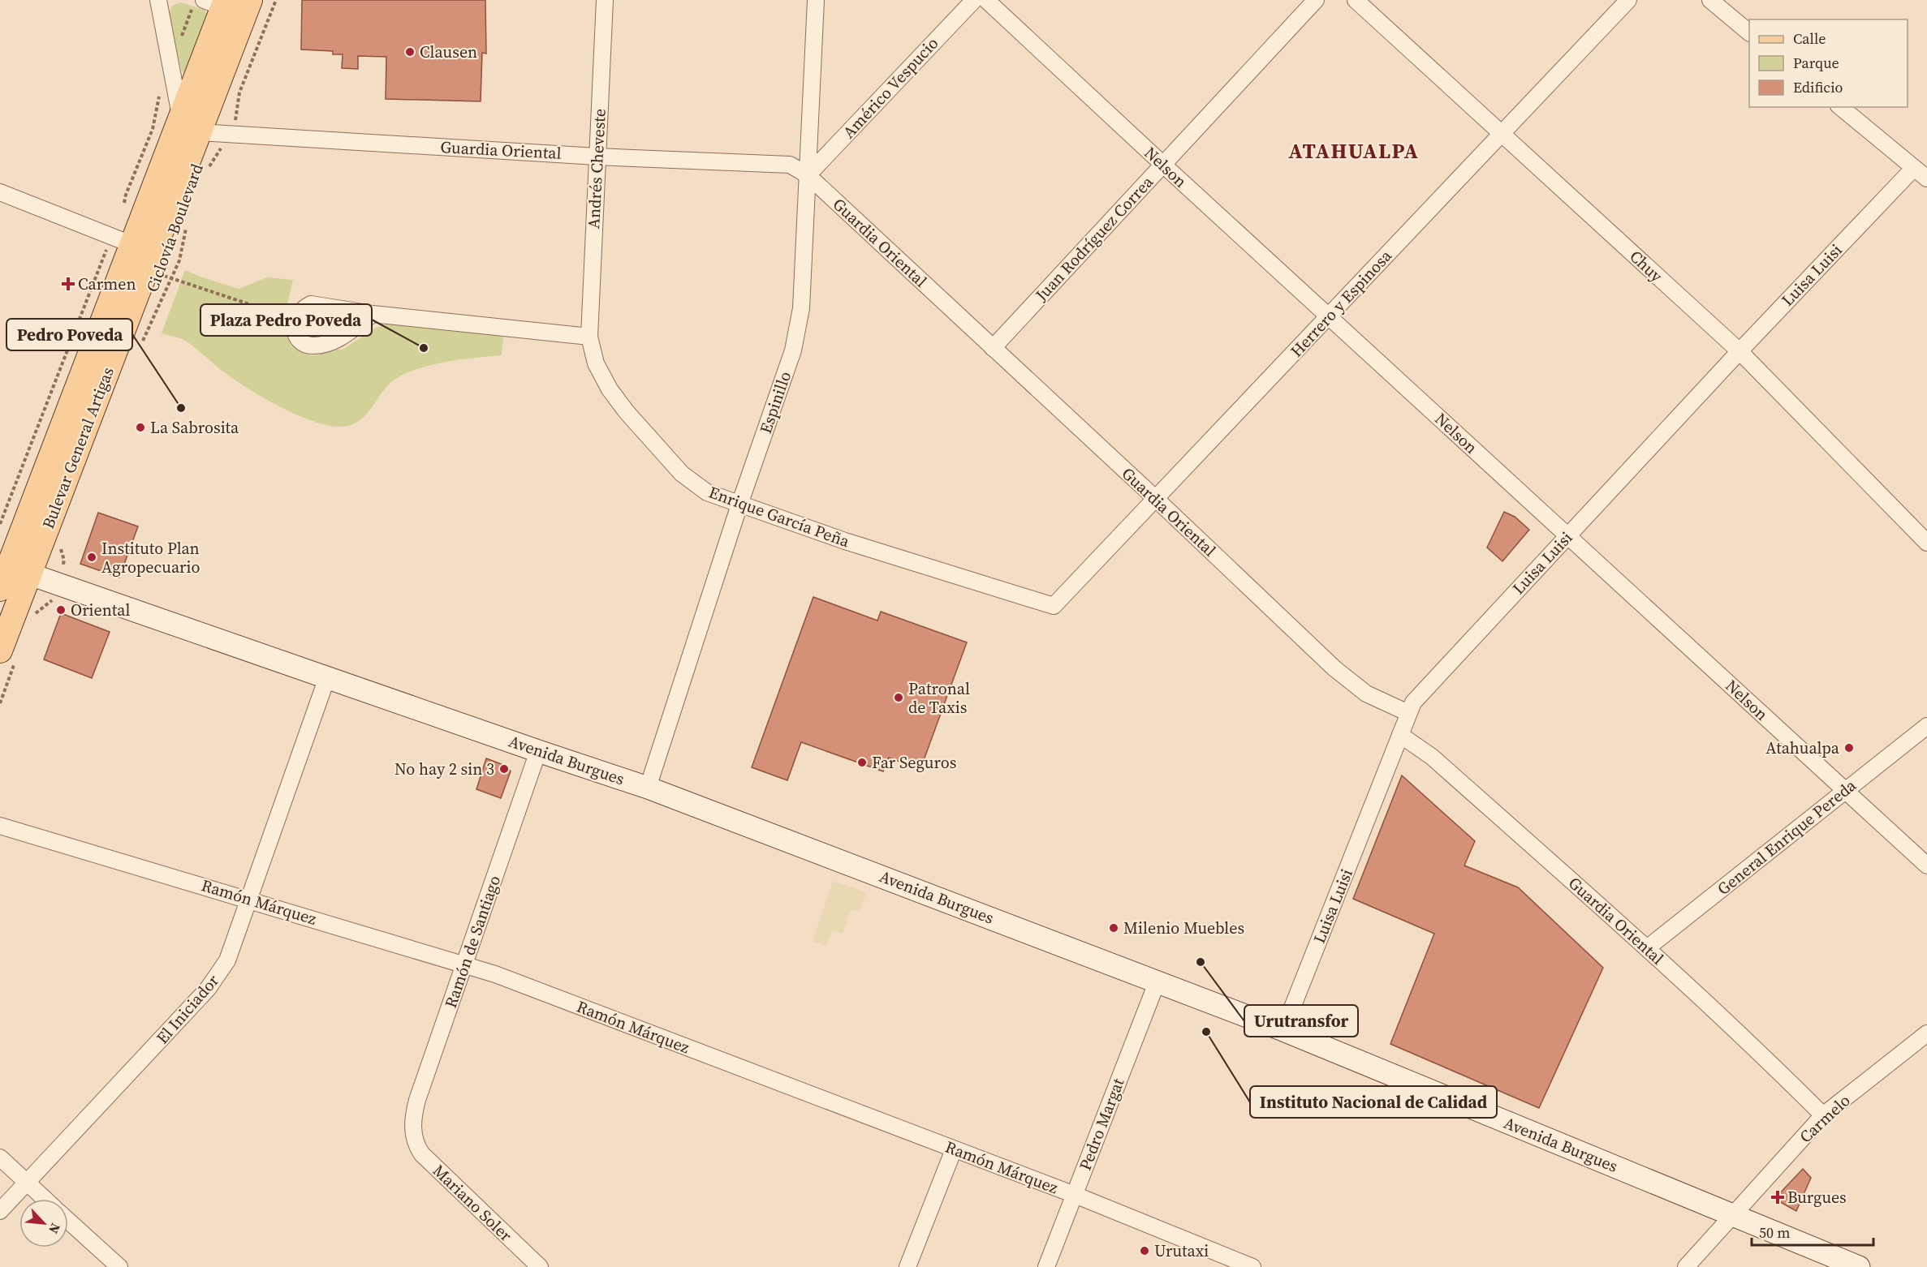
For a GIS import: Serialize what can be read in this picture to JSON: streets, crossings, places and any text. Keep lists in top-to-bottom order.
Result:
{
  "streets": {
    "main road": ["Bulevar General Artigas"],
    "street": [
      "Américo Vespucio",
      "Guardia Oriental",
      "Nelson",
      "Andrés Cheveste",
      "Juan Rodríguez Correa",
      "Chuy",
      "Luisa Luisi",
      "Herrero y Espinosa",
      "Espinillo",
      "Enrique García Peña",
      "Avenida Burgues",
      "General Enrique Pereda",
      "Ramón Márquez",
      "Ramón de Santiago",
      "El Iniciador",
      "Carmelo",
      "Pedro Margat",
      "Mariano Soler"
    ],
    "path": ["Ciclovía Boulevard"]
  },
  "crossings": [
    ["Américo Vespucio", "Guardia Oriental"],
    ["Américo Vespucio", "Espinillo"],
    ["Guardia Oriental", "Andrés Cheveste"],
    ["Guardia Oriental", "Ciclovía Boulevard"],
    ["Guardia Oriental", "Juan Rodríguez Correa"],
    ["Guardia Oriental", "Luisa Luisi"],
    ["Guardia Oriental", "Herrero y Espinosa"],
    ["Guardia Oriental", "Espinillo"],
    ["Guardia Oriental", "Bulevar General Artigas"],
    ["Guardia Oriental", "General Enrique Pereda"],
    ["Guardia Oriental", "Carmelo"],
    ["Nelson", "Juan Rodríguez Correa"],
    ["Nelson", "Luisa Luisi"],
    ["Nelson", "Herrero y Espinosa"],
    ["Nelson", "General Enrique Pereda"],
    ["Andrés Cheveste", "Enrique García Peña"],
    ["Chuy", "Luisa Luisi"],
    ["Chuy", "Herrero y Espinosa"],
    ["Luisa Luisi", "Avenida Burgues"],
    ["Herrero y Espinosa", "Enrique García Peña"],
    ["Espinillo", "Enrique García Peña"],
    ["Espinillo", "Avenida Burgues"],
    ["Bulevar General Artigas", "Avenida Burgues"],
    ["Avenida Burgues", "Ramón de Santiago"],
    ["Avenida Burgues", "El Iniciador"],
    ["Avenida Burgues", "Carmelo"],
    ["Avenida Burgues", "Pedro Margat"],
    ["Ramón Márquez", "Ramón de Santiago"],
    ["Ramón Márquez", "El Iniciador"],
    ["Ramón Márquez", "Pedro Margat"],
    ["Ramón de Santiago", "Mariano Soler"]
  ],
  "districts": ["ATAHUALPA"],
  "places": {
    "other": [
      "Clausen",
      "Plaza Pedro Poveda",
      "Pedro Poveda",
      "La Sabrosita",
      "Instituto Plan Agropecuario",
      "Oriental",
      "Patronal de Taxis",
      "Atahualpa",
      "Far Seguros",
      "No hay 2 sin 3",
      "Milenio Muebles",
      "Urutransfor",
      "Instituto Nacional de Calidad",
      "Urutaxi"
    ],
    "health": ["Carmen", "Burgues"]
  },
  "legend": ["Calle", "Parque", "Edificio"],
  "scale_bar": "50 m",
  "north": "bottom right"
}
